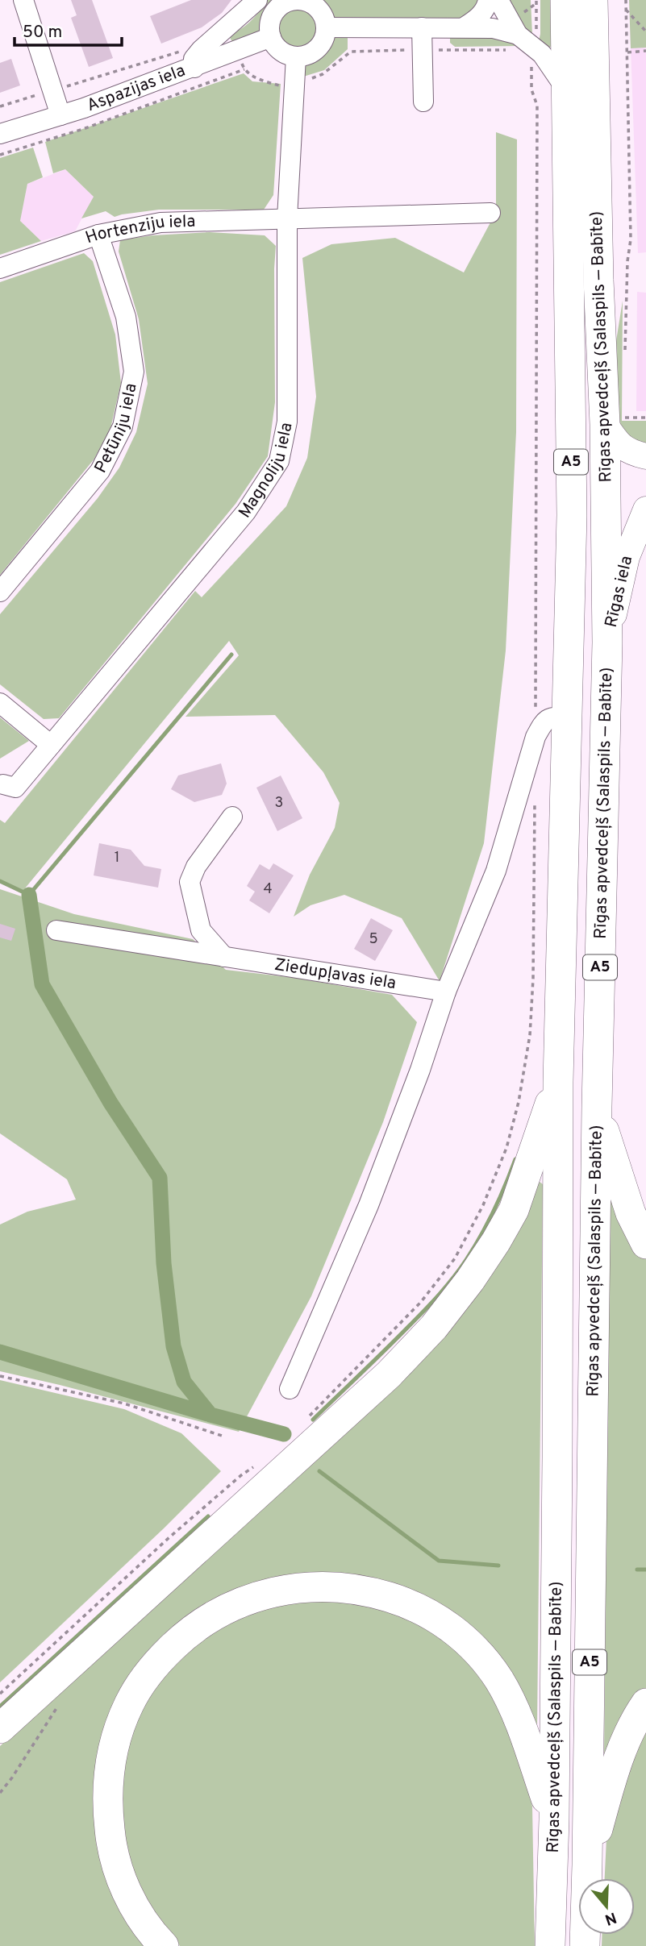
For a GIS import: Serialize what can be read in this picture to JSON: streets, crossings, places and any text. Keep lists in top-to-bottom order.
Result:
{
  "streets": {
    "highway": ["Rīgas apvedceļš (Salaspils — Babīte)", "A5"],
    "main road": ["Rīgas iela"],
    "street": [
      "Aspazijas iela",
      "Hortenziju iela",
      "Petūniju iela",
      "Magnoliju iela",
      "Ziedupļavas iela"
    ]
  },
  "crossings": [
    ["Aspazijas iela", "Magnoliju iela"],
    ["Hortenziju iela", "Petūniju iela"],
    ["Hortenziju iela", "Magnoliju iela"],
    ["Rīgas apvedceļš (Salaspils — Babīte)", "Rīgas iela"]
  ],
  "house_numbers": [
    "3",
    "1",
    "4",
    "5"
  ],
  "scale_bar": "50 m",
  "north": "bottom"
}
